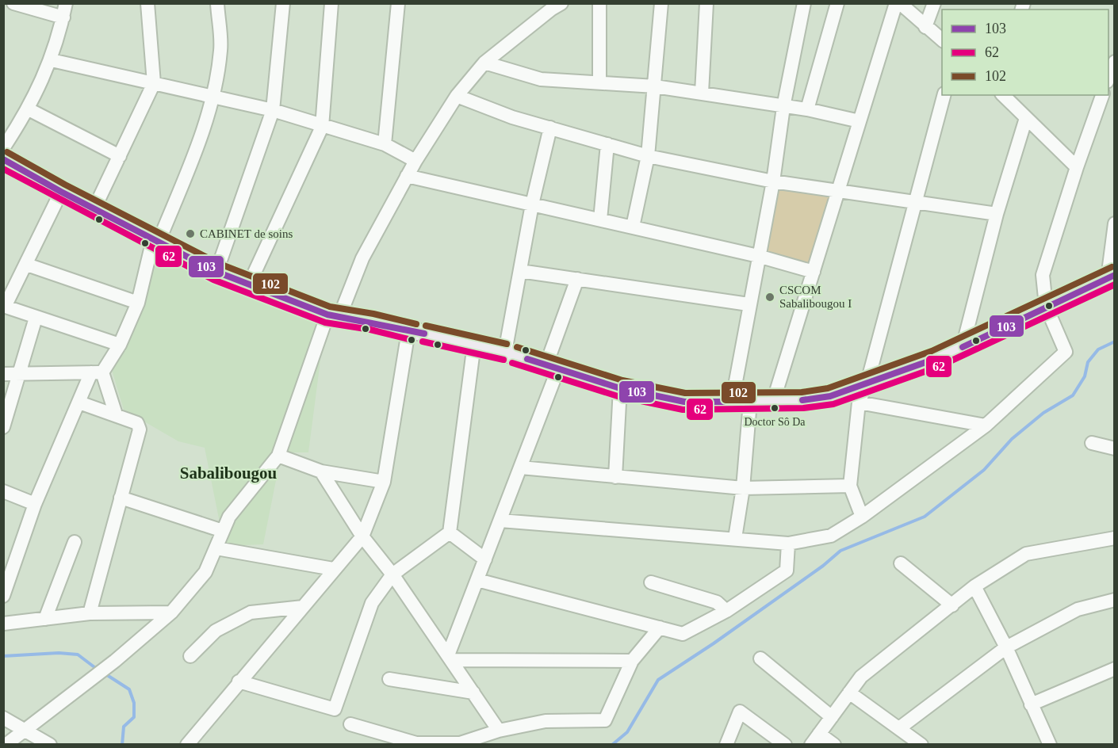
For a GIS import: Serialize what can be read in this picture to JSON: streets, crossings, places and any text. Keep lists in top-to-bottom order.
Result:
{
  "districts": ["Sabalibougou"],
  "places": ["CABINET de soins", "CSCOM Sabalibougou I", "Doctor Sô Da"],
  "lines": ["transit line 102", "transit line 103", "transit line 62"],
  "legend": ["103", "62", "102"]
}
